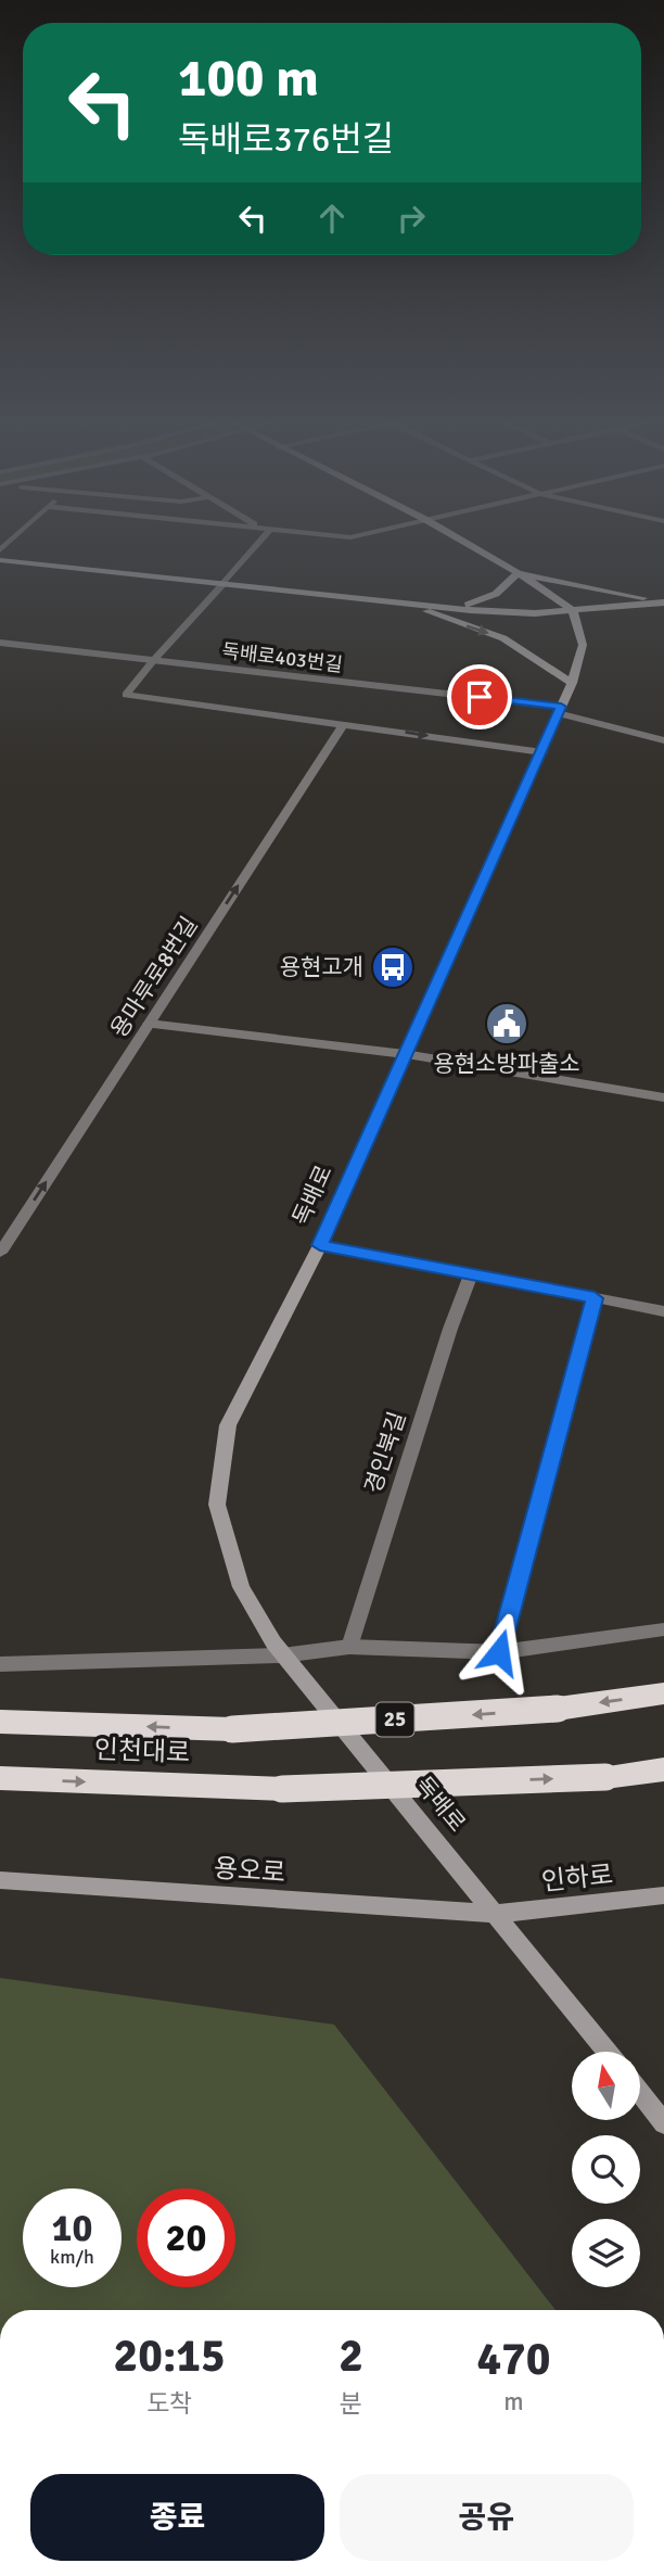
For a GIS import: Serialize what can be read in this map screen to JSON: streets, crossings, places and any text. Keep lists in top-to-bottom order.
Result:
{
  "streets": {
    "highway": ["25", "인천대로"],
    "main road": ["독배로", "용오로", "인하로"],
    "street": ["독배로403번길", "용마루로8번길", "경인북길"]
  },
  "crossings": [
    ["독배로403번길", "독배로"],
    ["독배로", "용오로"],
    ["독배로", "인하로"],
    ["용오로", "인하로"]
  ],
  "one_way": ["용마루로8번길"],
  "places": {
    "bus stop": ["용현고개"],
    "public building": ["용현소방파출소"]
  },
  "north": "top",
  "page": {
    "turn": ["100 m", "독배로376번길"],
    "speed": "10 km/h",
    "limit": "20",
    "eta": [
      "20:15",
      "도착",
      "2",
      "분",
      "470",
      "m"
    ],
    "buttons": ["종료", "공유"]
  }
}
